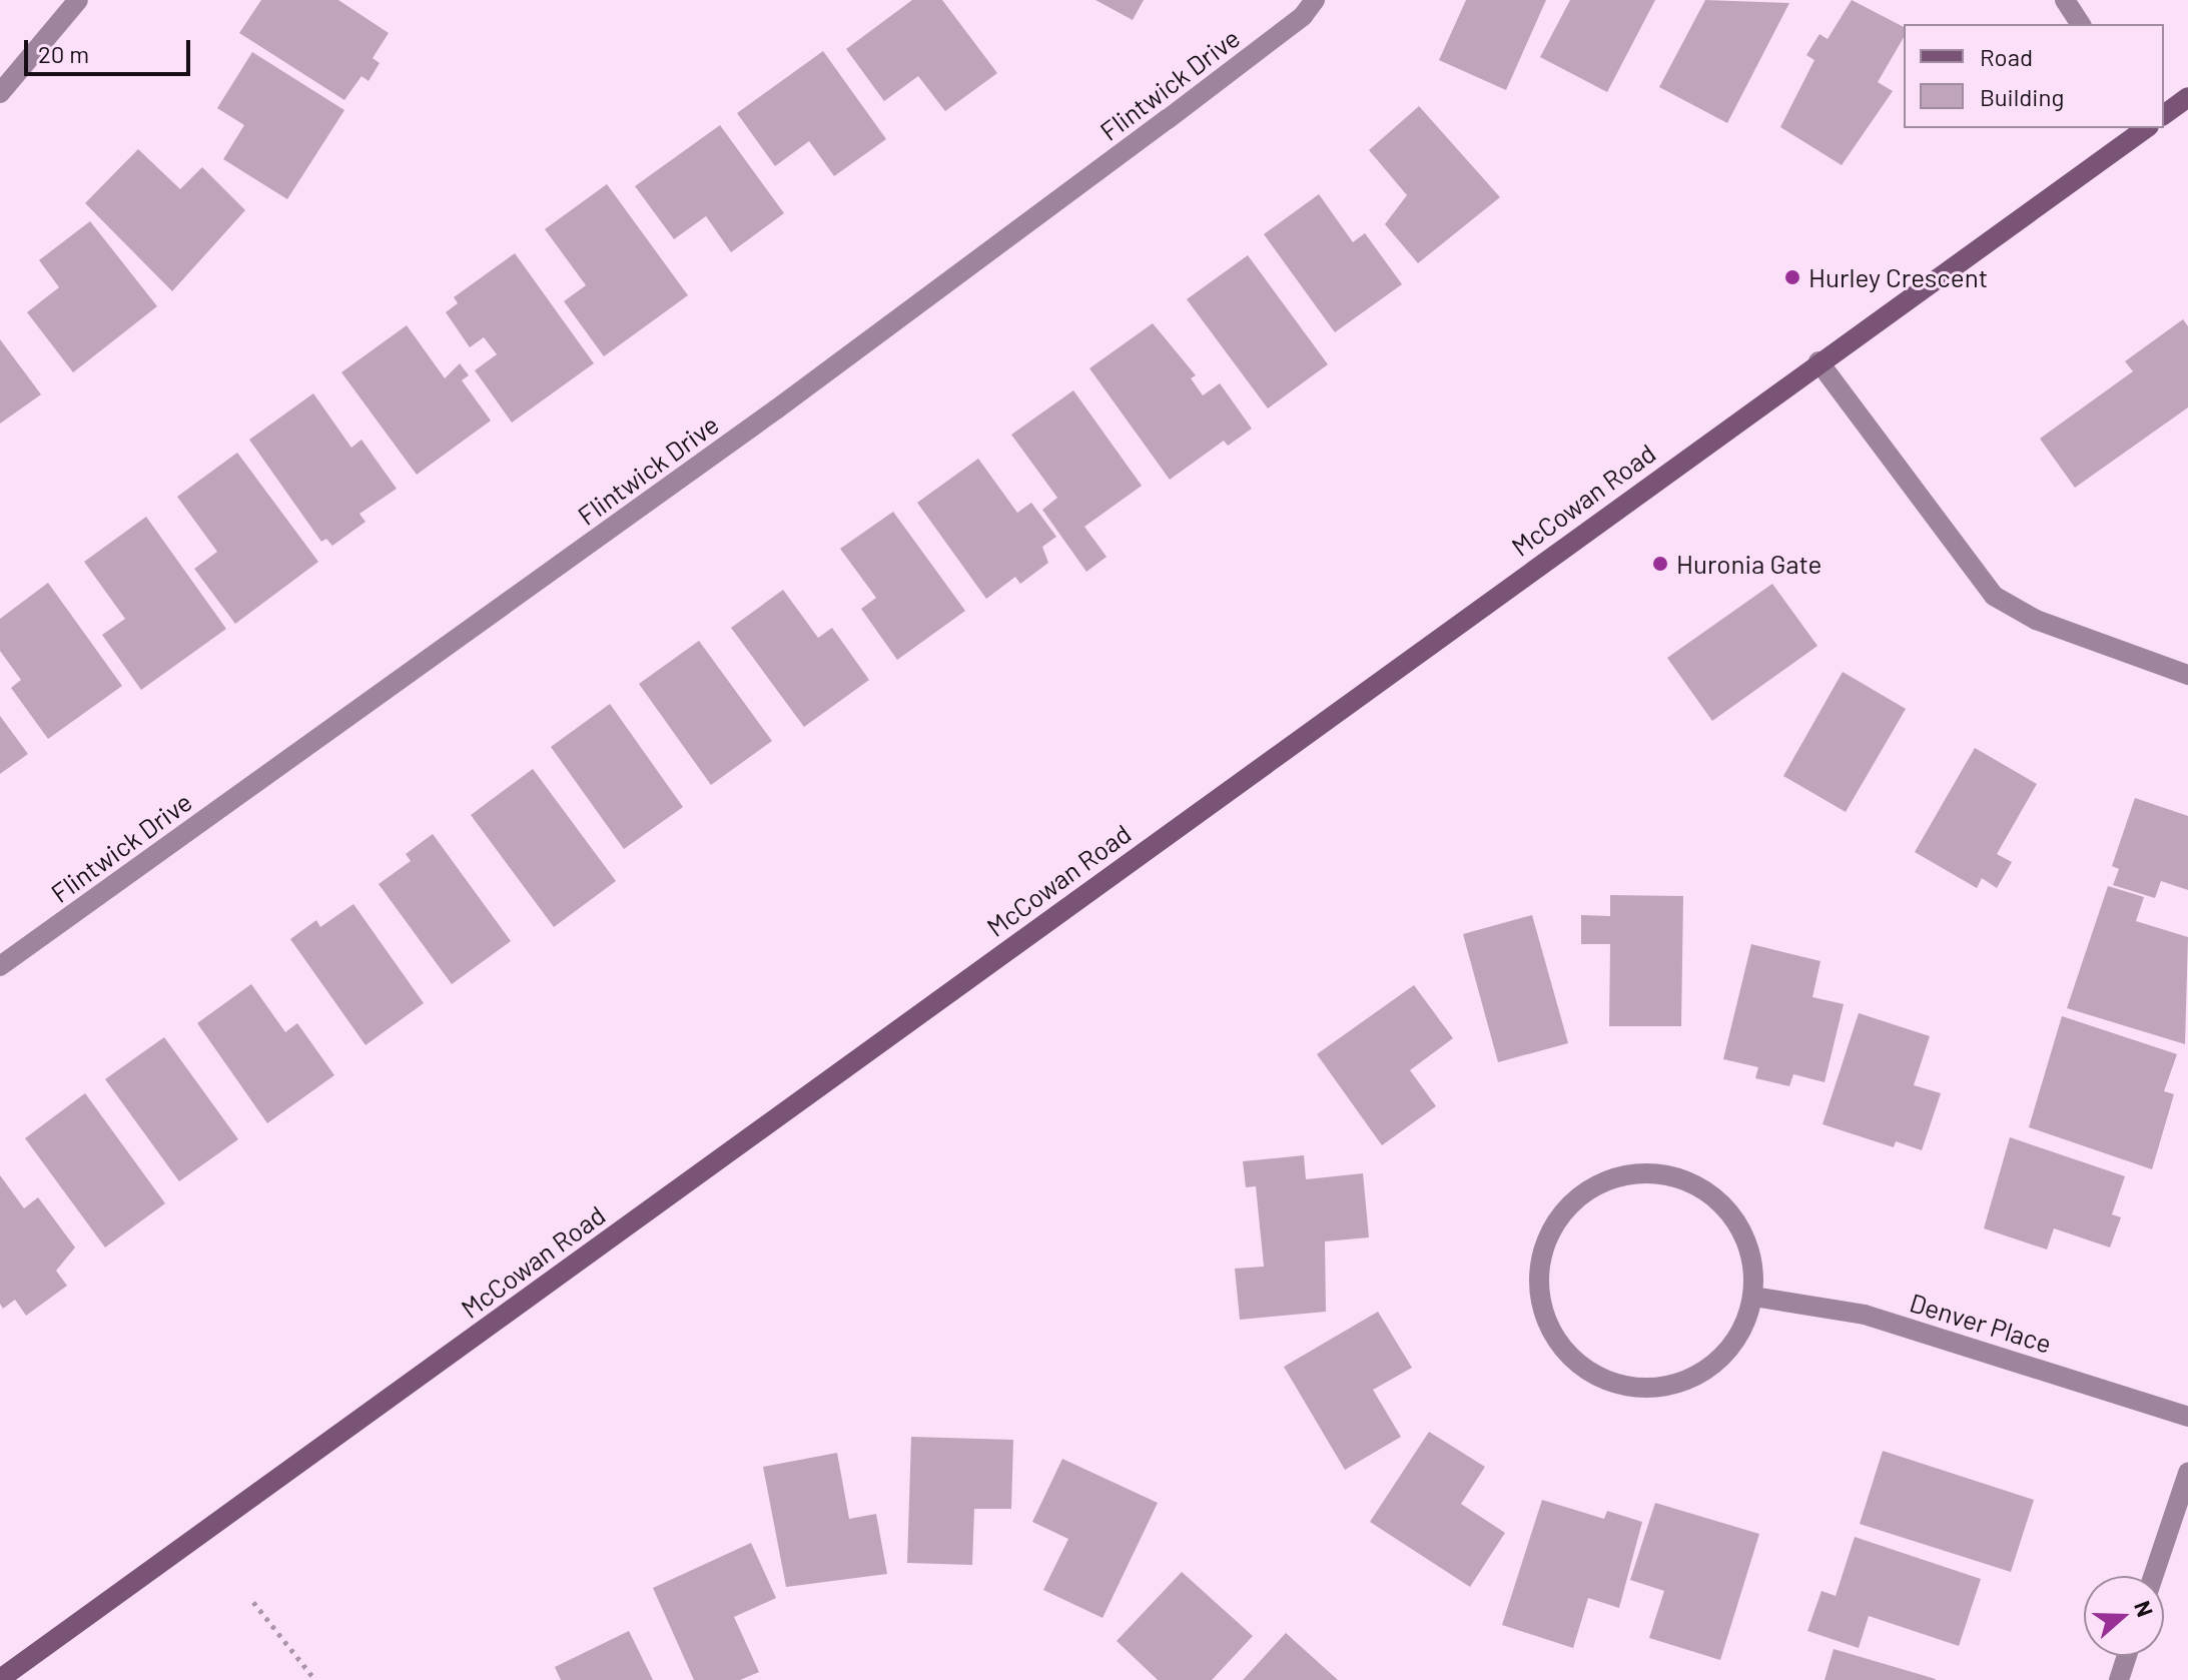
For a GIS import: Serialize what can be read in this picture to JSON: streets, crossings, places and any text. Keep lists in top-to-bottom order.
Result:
{
  "streets": {
    "main road": ["McCowan Road"],
    "street": ["Flintwick Drive", "Denver Place"]
  },
  "places": ["Hurley Crescent", "Huronia Gate"],
  "legend": ["Road", "Building"],
  "scale_bar": "20 m",
  "north": "right"
}
